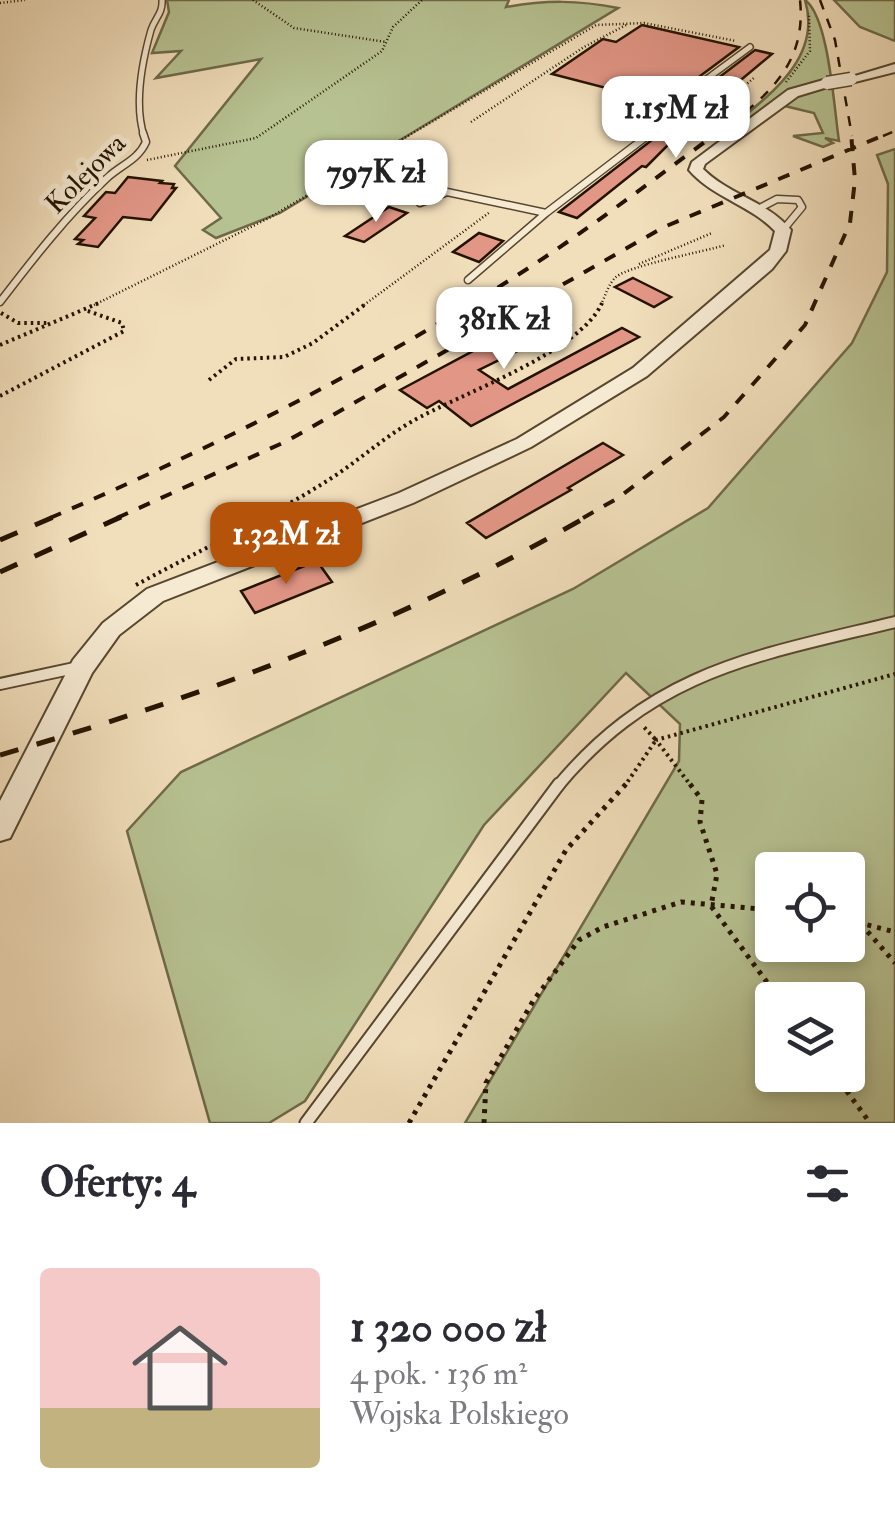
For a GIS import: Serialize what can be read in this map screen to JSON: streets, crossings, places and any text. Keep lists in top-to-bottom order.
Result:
{
  "streets": {
    "lane": ["Kolejowa"]
  },
  "page": {
    "price": [
      "1.15M zł",
      "797K zł",
      "381K zł",
      "1.32M zł"
    ],
    "heading": "Oferty: 4",
    "list": [
      {
        "name": "1 320 000 zł",
        "note": "4 pok. · 136 m² · Wojska Polskiego"
      }
    ]
  }
}
